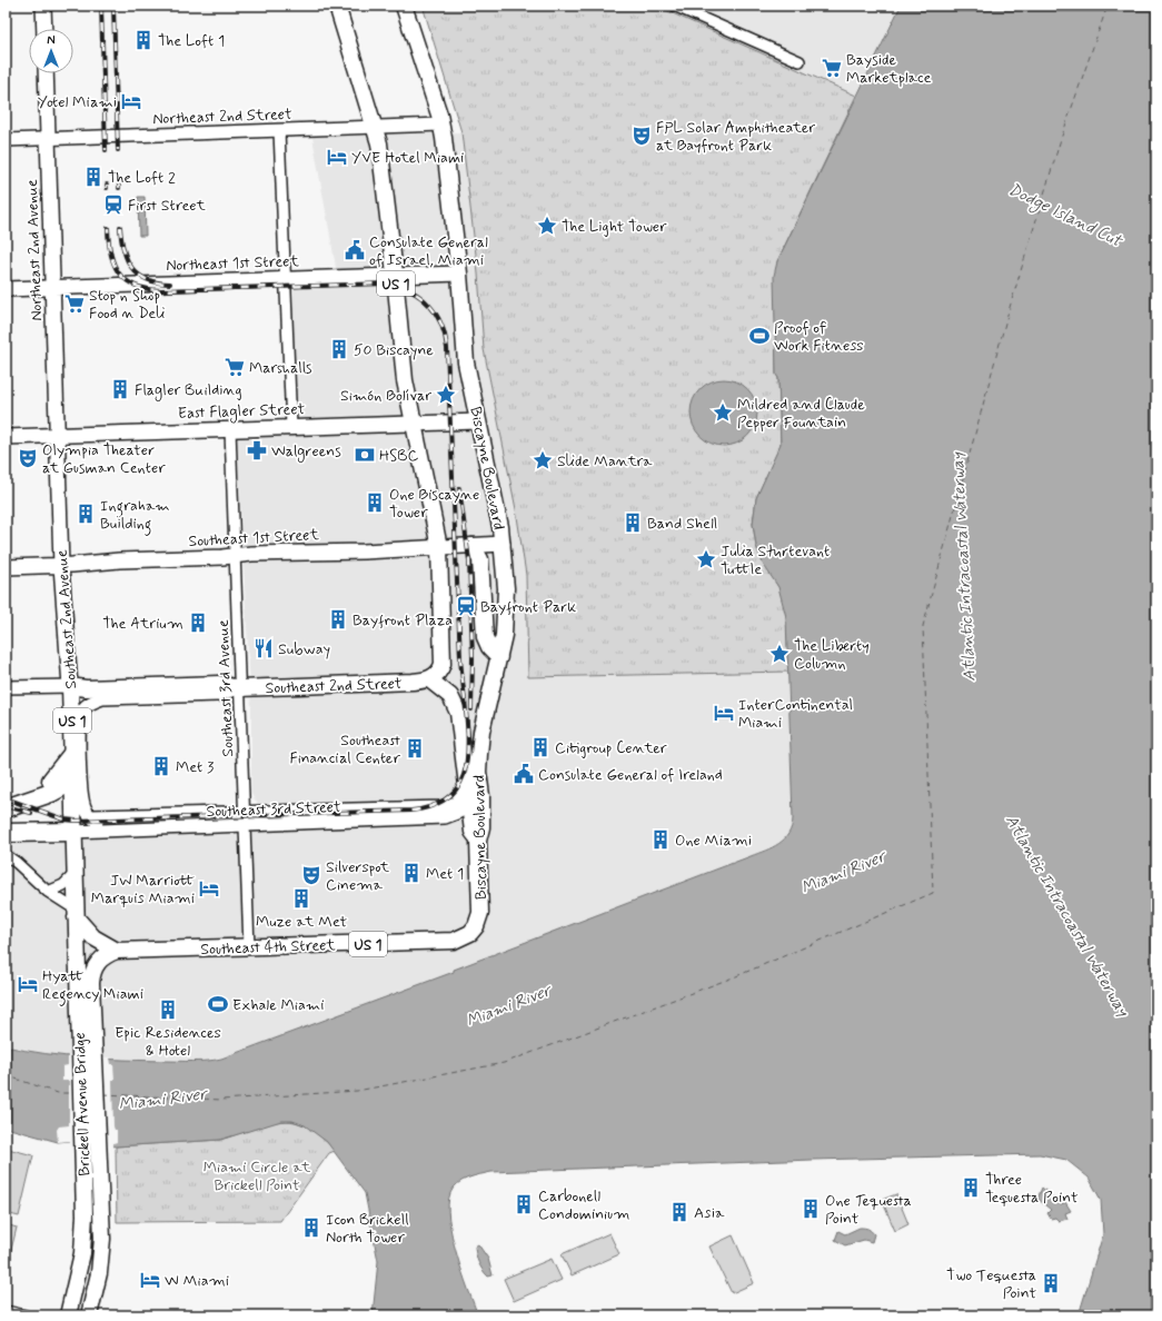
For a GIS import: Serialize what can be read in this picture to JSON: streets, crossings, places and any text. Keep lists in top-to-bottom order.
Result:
{
  "streets": {
    "highway": ["US 1"],
    "main road": [
      "Northeast 2nd Avenue",
      "Northeast 1st Street",
      "East Flagler Street",
      "Biscayne Boulevard",
      "Southeast 1st Street",
      "Southeast 2nd Avenue",
      "Southeast 2nd Street",
      "Southeast 4th Street",
      "Brickell Avenue Bridge"
    ],
    "street": ["Northeast 2nd Street", "Southeast 3rd Avenue", "Southeast 3rd Street"]
  },
  "crossings": [
    ["Northeast 2nd Street", "Northeast 2nd Avenue"],
    ["Northeast 2nd Street", "US 1"],
    ["Northeast 2nd Street", "Biscayne Boulevard"],
    ["Northeast 2nd Avenue", "Northeast 1st Street"],
    ["Northeast 2nd Avenue", "East Flagler Street"],
    ["Northeast 2nd Avenue", "Southeast 2nd Avenue"],
    ["Northeast 1st Street", "US 1"],
    ["Northeast 1st Street", "Biscayne Boulevard"],
    ["US 1", "East Flagler Street"],
    ["US 1", "Southeast 1st Street"],
    ["US 1", "Southeast 2nd Avenue"],
    ["US 1", "Southeast 2nd Street"],
    ["East Flagler Street", "Biscayne Boulevard"],
    ["East Flagler Street", "Southeast 2nd Avenue"],
    ["East Flagler Street", "Southeast 3rd Avenue"],
    ["Biscayne Boulevard", "Southeast 1st Street"],
    ["Biscayne Boulevard", "Southeast 4th Street"],
    ["Southeast 1st Street", "Southeast 2nd Avenue"],
    ["Southeast 1st Street", "Southeast 3rd Avenue"],
    ["Southeast 2nd Avenue", "Southeast 2nd Street"],
    ["Southeast 2nd Avenue", "Southeast 3rd Street"],
    ["Southeast 2nd Avenue", "Brickell Avenue Bridge"],
    ["Southeast 2nd Street", "Southeast 3rd Avenue"],
    ["Southeast 3rd Avenue", "Southeast 3rd Street"],
    ["Southeast 3rd Avenue", "Southeast 4th Street"]
  ],
  "water": ["Dodge Island Cut", "Atlantic Intracoastal Waterway", "Miami River"],
  "parks": ["Miami Circle at Brickell Point"],
  "places": {
    "building": [
      "The Loft 1",
      "The Loft 2",
      "50 Biscayne",
      "Flagler Building",
      "One Biscayne Tower",
      "Ingraham Building",
      "Band Shell",
      "Bayfront Plaza",
      "The Atrium",
      "Citigroup Center",
      "Southeast Financial Center",
      "Met 3",
      "One Miami",
      "Met 1",
      "Muze at Met",
      "Epic Residences & Hotel",
      "Three Tequesta Point",
      "Carbonell Condominium",
      "One Tequesta Point",
      "Asia",
      "Icon Brickell North Tower",
      "Two Tequesta Point"
    ],
    "supermarket": ["Bayside Marketplace", "Stop n Shop Food n Deli", "Marshalls"],
    "hotel": [
      "Yotel Miami",
      "YVE Hotel Miami",
      "InterContinental Miami",
      "JW Marriott Marquis Miami",
      "Hyatt Regency Miami",
      "W Miami"
    ],
    "theatre": ["FPL Solar Amphitheater at Bayfront Park", "Olympia Theater at Gusman Center", "Silverspot Cinema"],
    "station": ["First Street", "Bayfront Park"],
    "place": [
      "The Light Tower",
      "Simón Bolívar",
      "Mildred and Claude Pepper Fountain",
      "Slide Mantra",
      "Julia Sturtevant Tuttle",
      "The Liberty Column"
    ],
    "public building": ["Consulate General of Israel, Miami", "Consulate General of Ireland"],
    "sports": ["Proof of Work Fitness", "Exhale Miami"],
    "pharmacy": ["Walgreens"],
    "bank": ["HSBC"],
    "restaurant": ["Subway"]
  },
  "north": "top"
}
